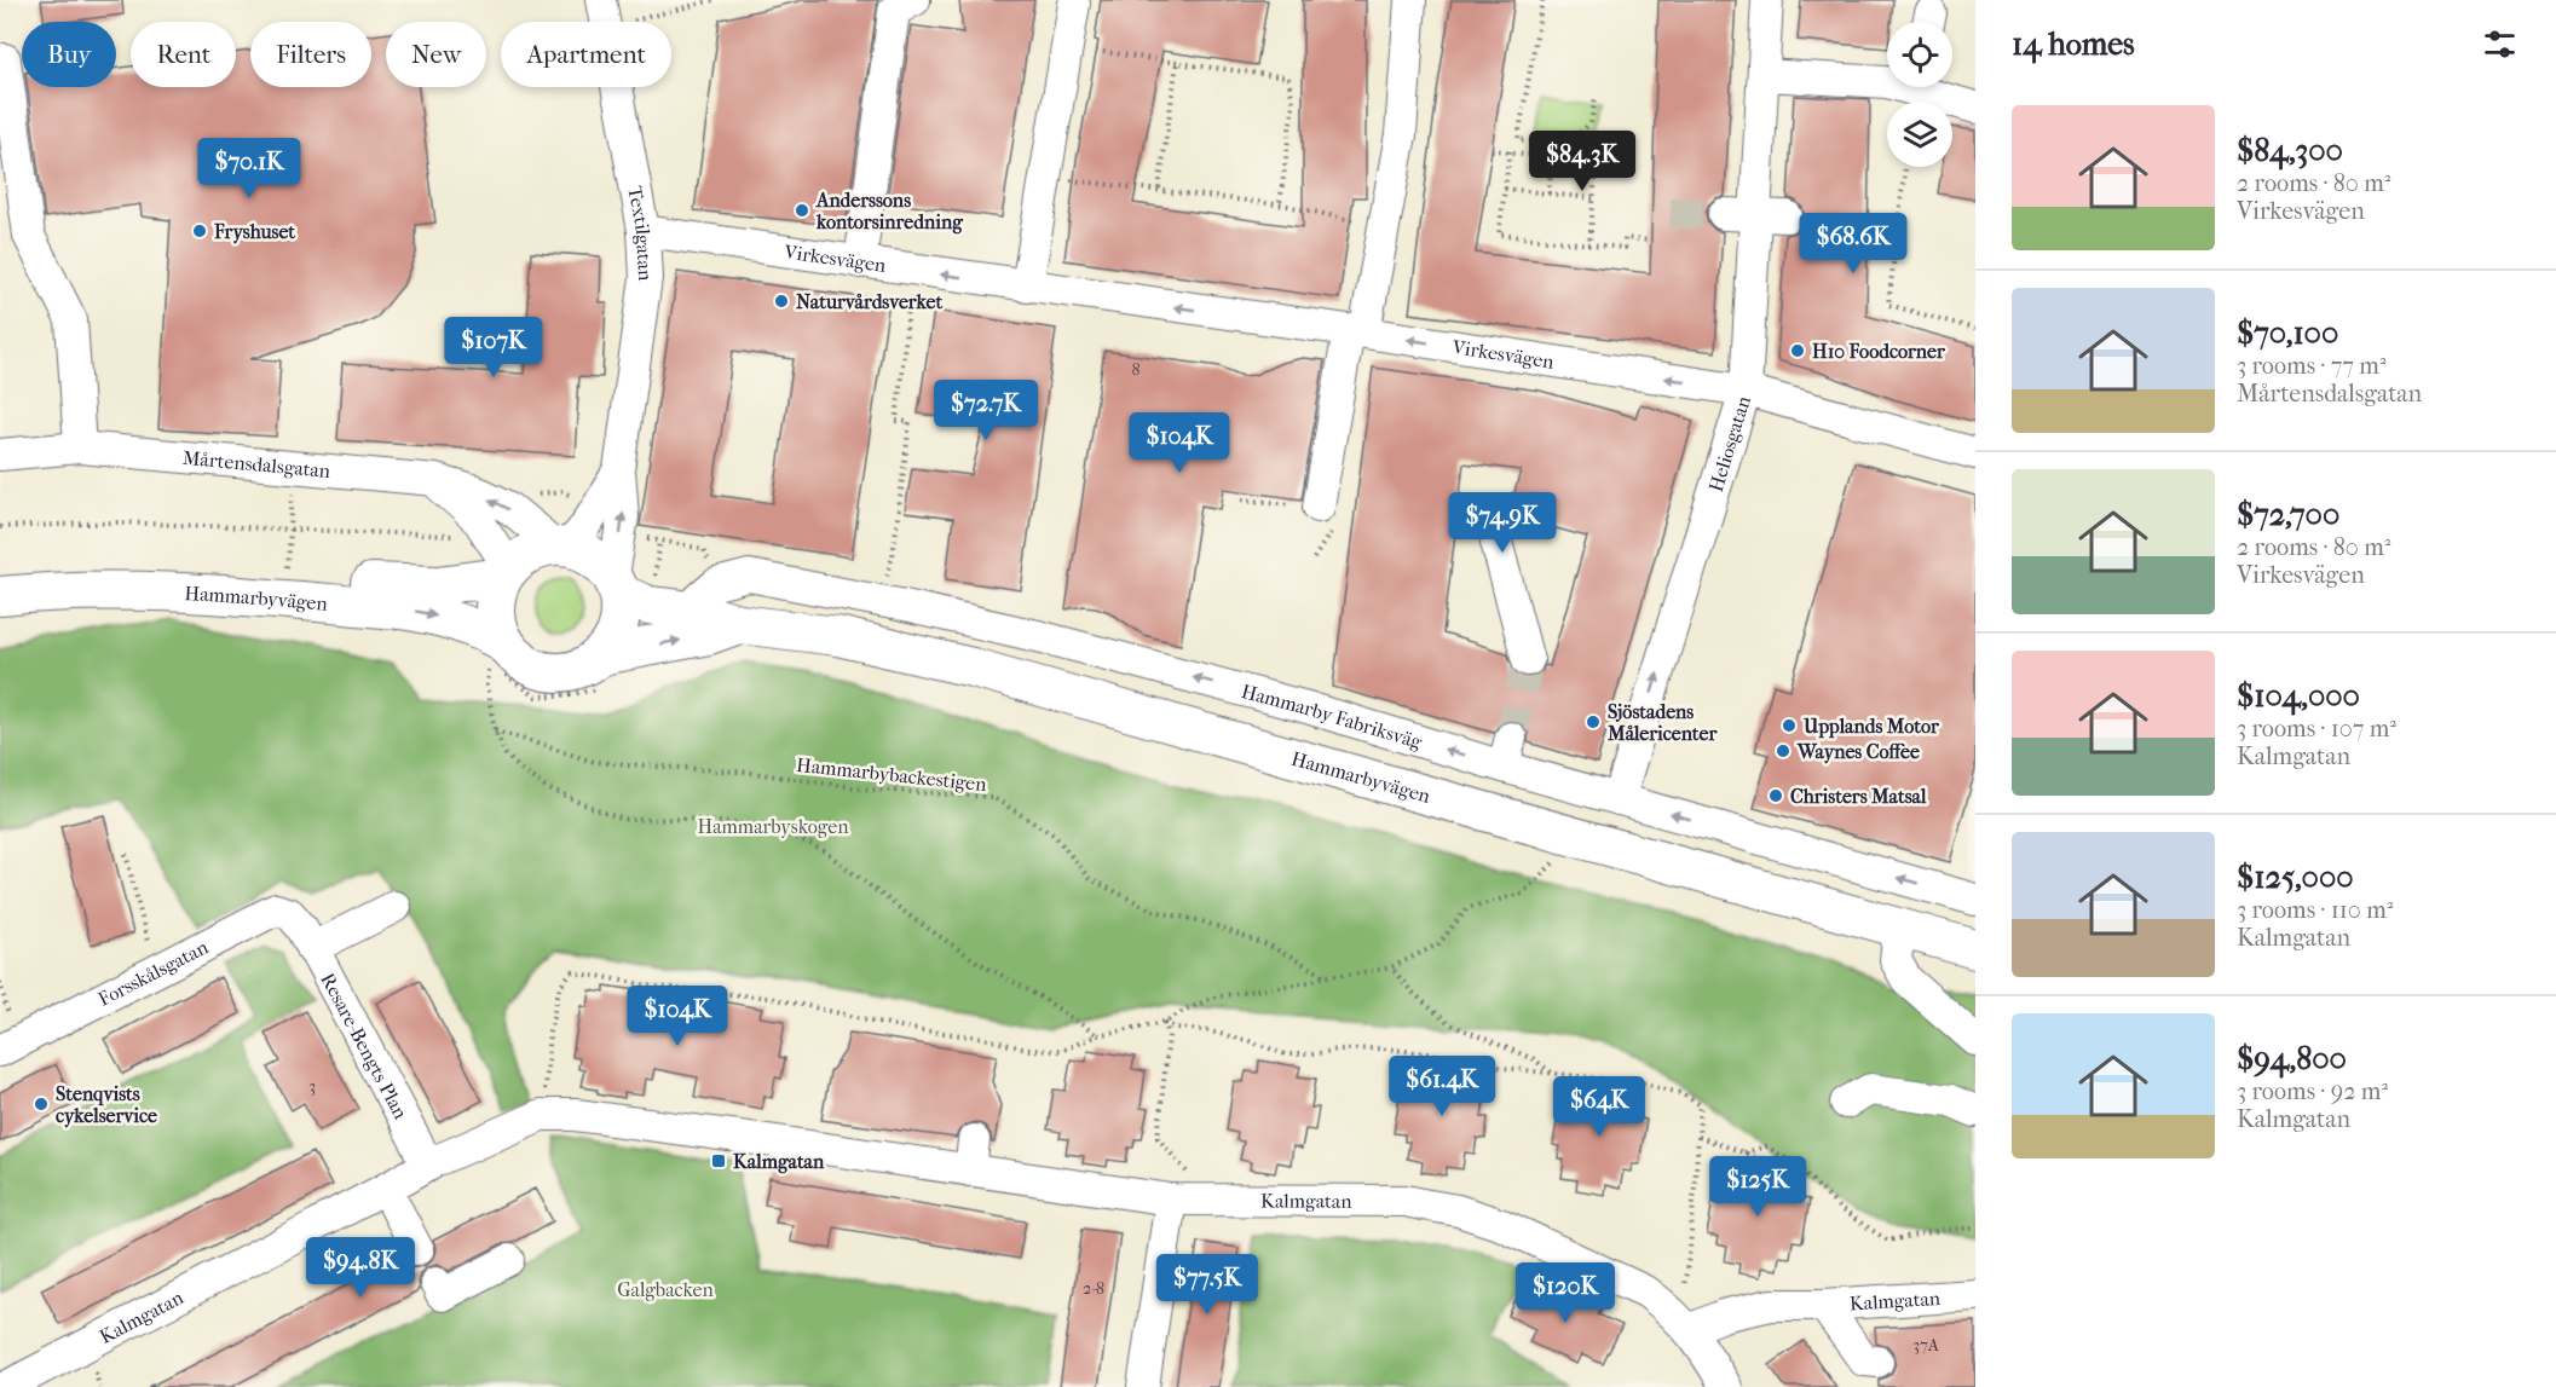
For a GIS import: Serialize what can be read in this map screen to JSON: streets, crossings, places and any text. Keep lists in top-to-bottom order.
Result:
{
  "streets": {
    "main road": ["Hammarbyvägen"],
    "street": [
      "Textilgatan",
      "Virkesvägen",
      "Heliosgatan",
      "Mårtensdalsgatan",
      "Hammarby Fabriksväg",
      "Forsskålsgatan",
      "Resare-Bengts Plan",
      "Kalmgatan"
    ],
    "path": ["Hammarbybackestigen"]
  },
  "crossings": [
    ["Textilgatan", "Virkesvägen"],
    ["Textilgatan", "Mårtensdalsgatan"],
    ["Textilgatan", "Hammarbyvägen"],
    ["Virkesvägen", "Heliosgatan"],
    ["Heliosgatan", "Hammarby Fabriksväg"],
    ["Mårtensdalsgatan", "Hammarbyvägen"],
    ["Hammarbyvägen", "Hammarby Fabriksväg"],
    ["Forsskålsgatan", "Resare-Bengts Plan"],
    ["Resare-Bengts Plan", "Kalmgatan"]
  ],
  "one_way": ["Virkesvägen", "Heliosgatan", "Hammarby Fabriksväg"],
  "parks": ["Hammarbyskogen", "Galgbacken"],
  "places": {
    "other": [
      "Anderssons kontorsinredning",
      "Fryshuset",
      "Naturvårdsverket",
      "H10 Foodcorner",
      "Sjöstadens Målericenter",
      "Upplands Motor",
      "Waynes Coffee",
      "Christers Matsal",
      "Stenqvists cykelservice"
    ],
    "transit": ["Kalmgatan"]
  },
  "house_numbers": [
    "8",
    "3",
    "2-8",
    "37A"
  ],
  "page": {
    "heading": "14 homes",
    "chip": [
      "Buy",
      "Rent",
      "Filters",
      "New",
      "Apartment"
    ],
    "list": [
      {
        "name": "$84,300",
        "note": "2 rooms · 80 m² · Virkesvägen"
      },
      {
        "name": "$70,100",
        "note": "3 rooms · 77 m² · Mårtensdalsgatan"
      },
      {
        "name": "$72,700",
        "note": "2 rooms · 80 m² · Virkesvägen"
      },
      {
        "name": "$104,000",
        "note": "3 rooms · 107 m² · Kalmgatan"
      },
      {
        "name": "$125,000",
        "note": "3 rooms · 110 m² · Kalmgatan"
      },
      {
        "name": "$94,800",
        "note": "3 rooms · 92 m² · Kalmgatan"
      }
    ],
    "price": [
      "$84.3K",
      "$70.1K",
      "$68.6K",
      "$107K",
      "$72.7K",
      "$104K",
      "$74.9K",
      "$104K",
      "$61.4K",
      "$64K",
      "$125K",
      "$94.8K",
      "$77.5K",
      "$120K"
    ]
  }
}
